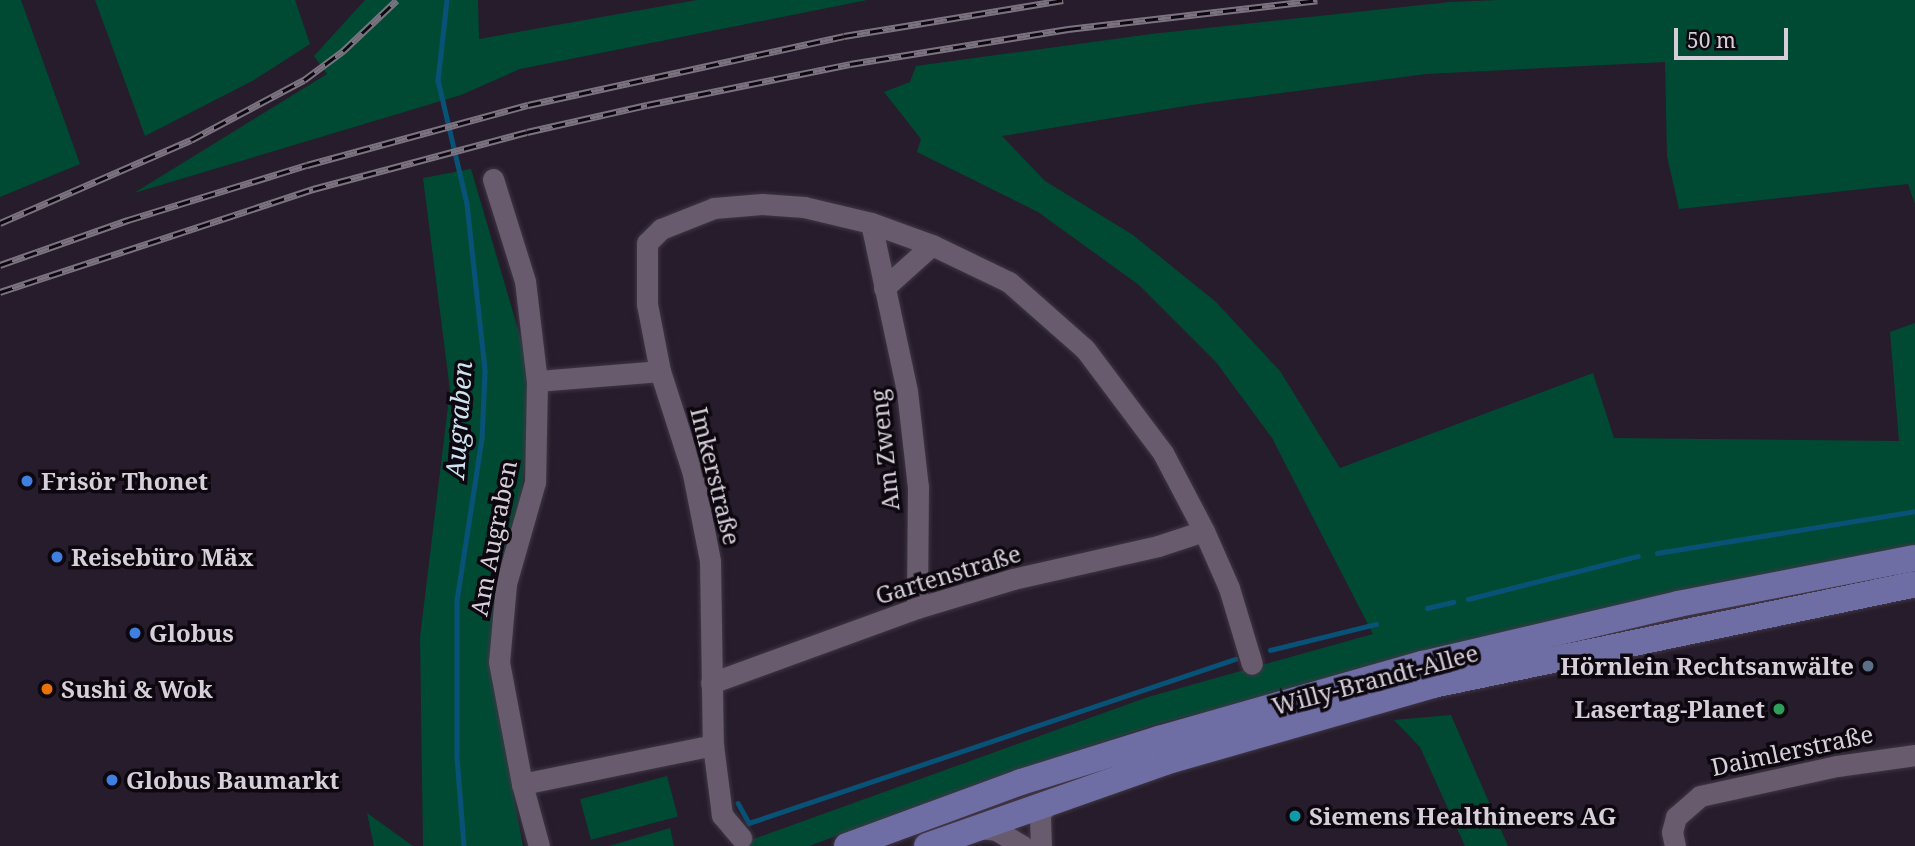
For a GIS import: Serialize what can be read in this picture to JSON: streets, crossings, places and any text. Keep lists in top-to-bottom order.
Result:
{
  "streets": {
    "main road": ["Willy-Brandt-Allee"],
    "street": [
      "Am Zweng",
      "Imkerstraße",
      "Am Augraben",
      "Gartenstraße",
      "Daimlerstraße"
    ]
  },
  "crossings": [
    ["Am Zweng", "Imkerstraße"],
    ["Am Zweng", "Gartenstraße"],
    ["Imkerstraße", "Gartenstraße"]
  ],
  "water": ["Augraben"],
  "places": [
    "Frisör Thonet",
    "Reisebüro Mäx",
    "Globus",
    "Hörnlein Rechtsanwälte",
    "Sushi & Wok",
    "Lasertag-Planet",
    "Globus Baumarkt",
    "Siemens Healthineers AG"
  ],
  "scale_bar": "50 m"
}
